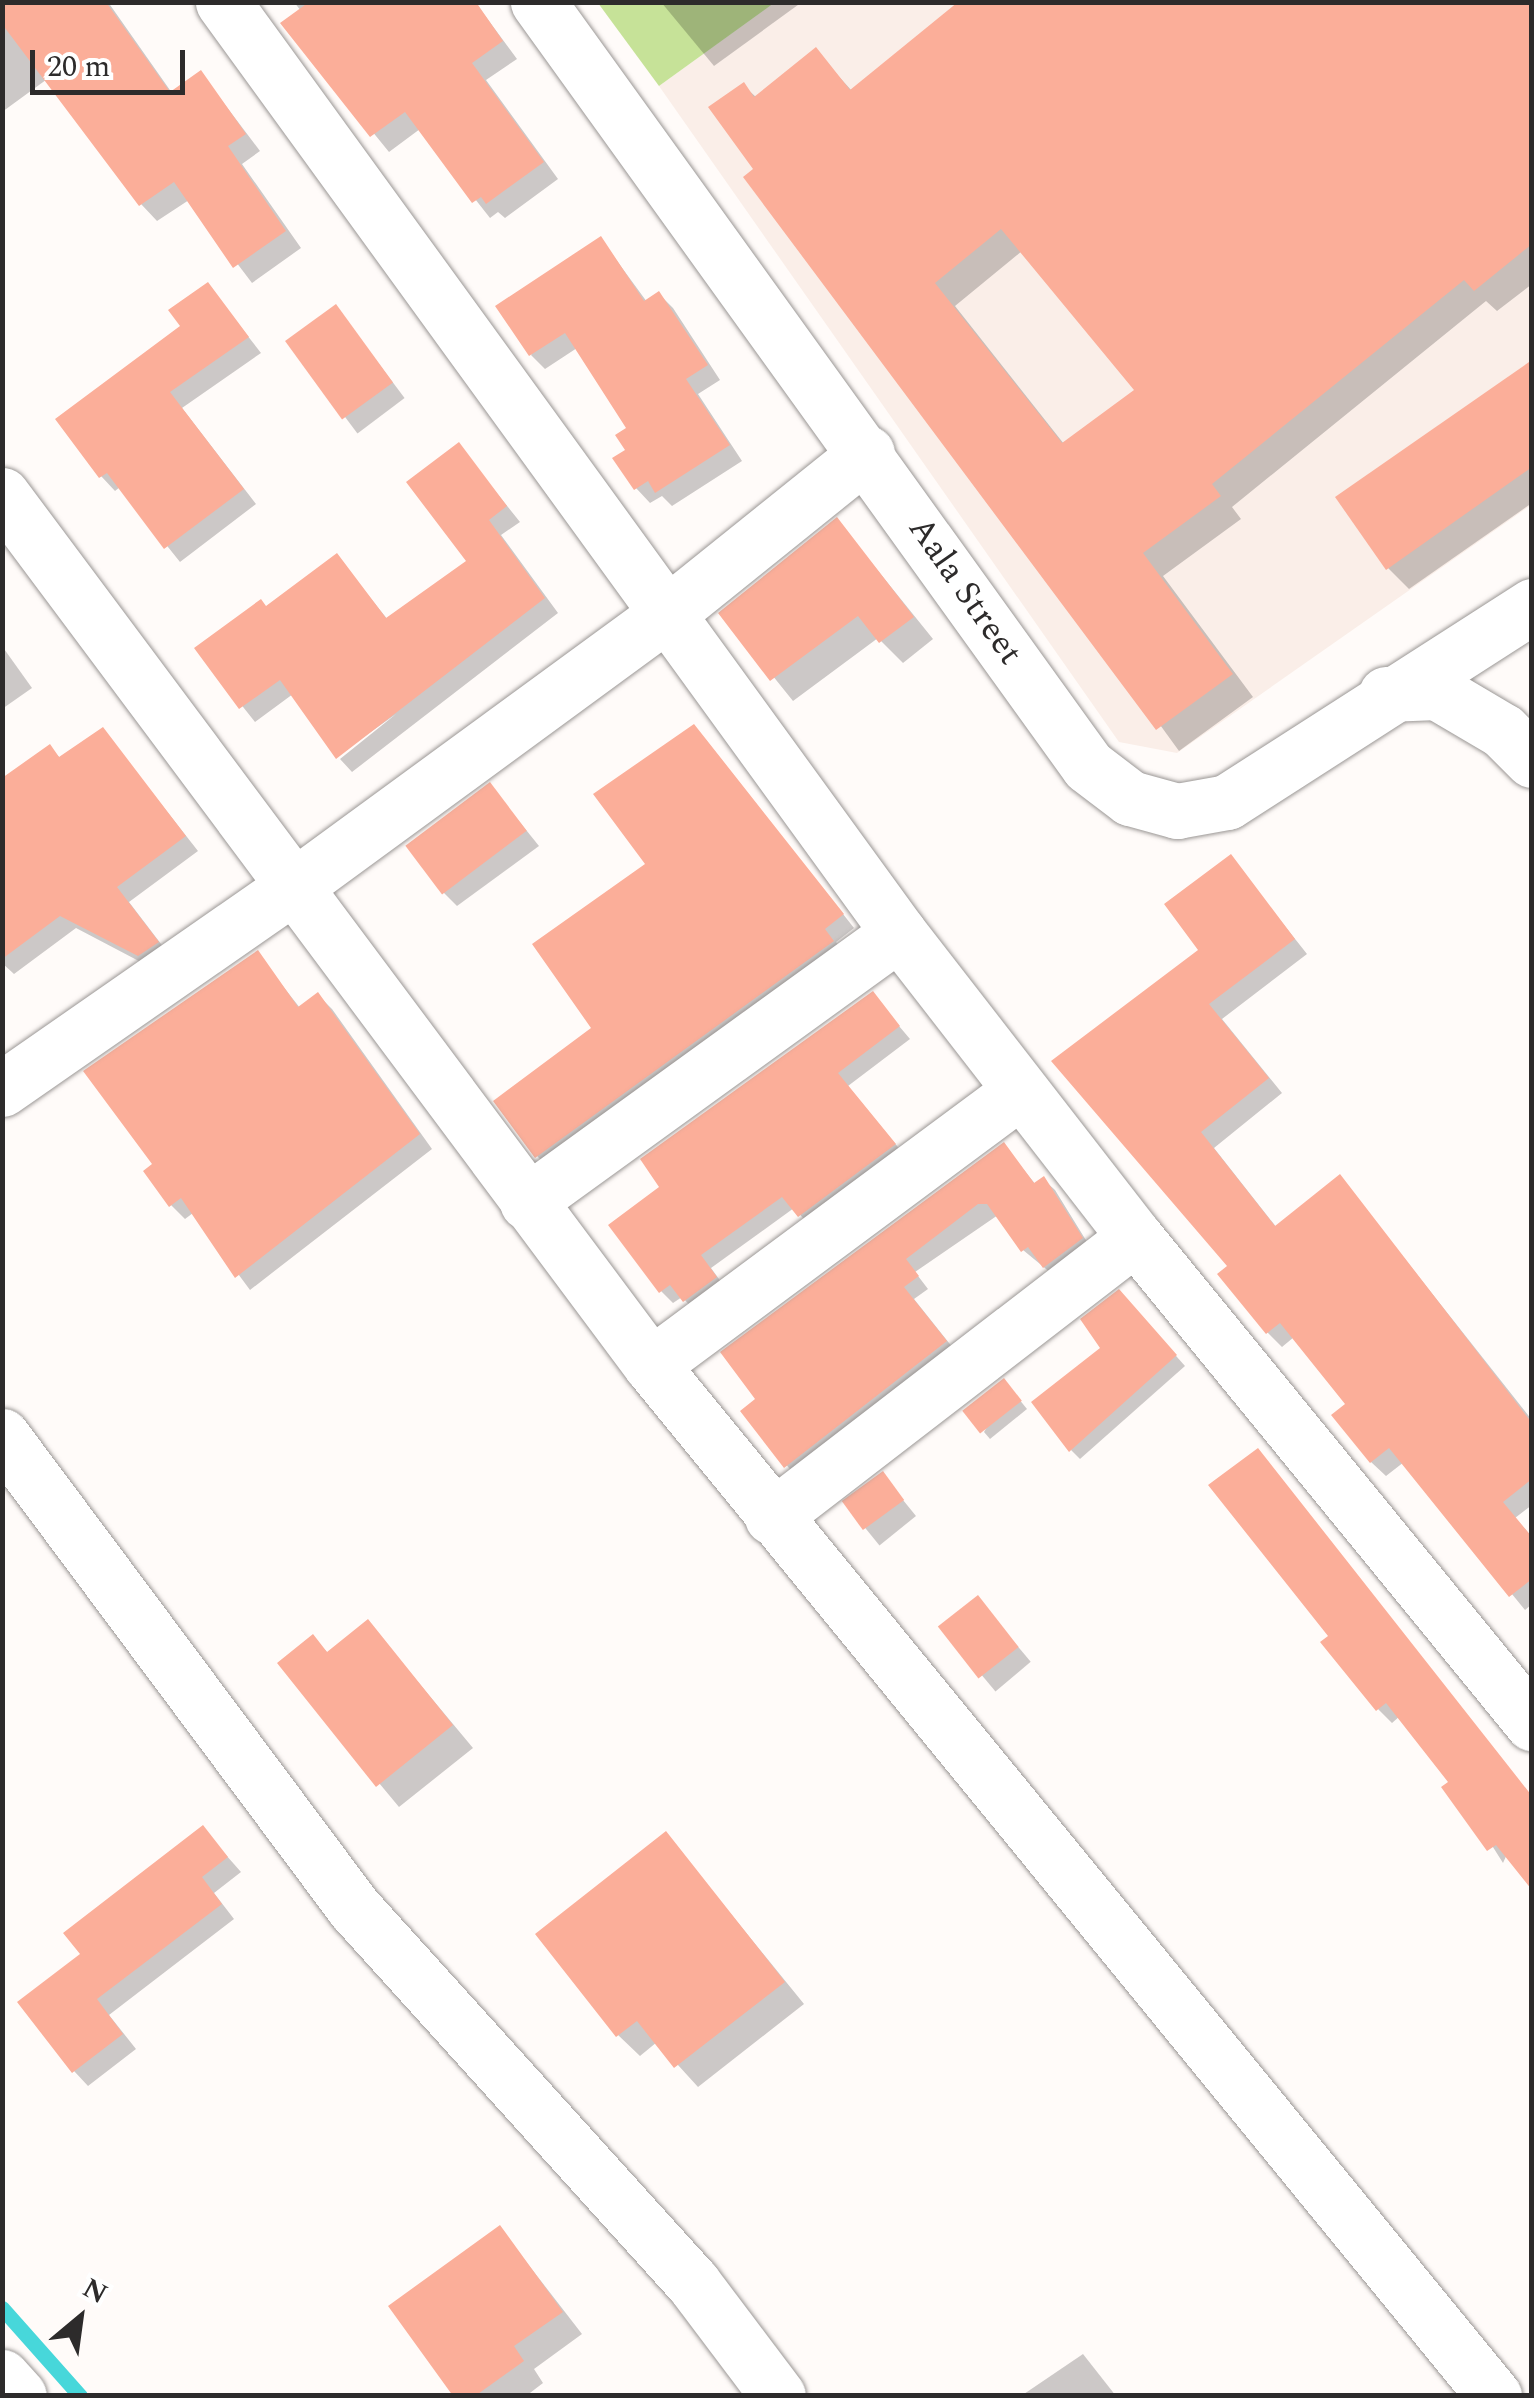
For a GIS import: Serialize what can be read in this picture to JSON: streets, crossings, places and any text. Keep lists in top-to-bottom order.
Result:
{
  "streets": {
    "street": ["Aala Street"]
  },
  "scale_bar": "20 m",
  "north": "top right"
}
